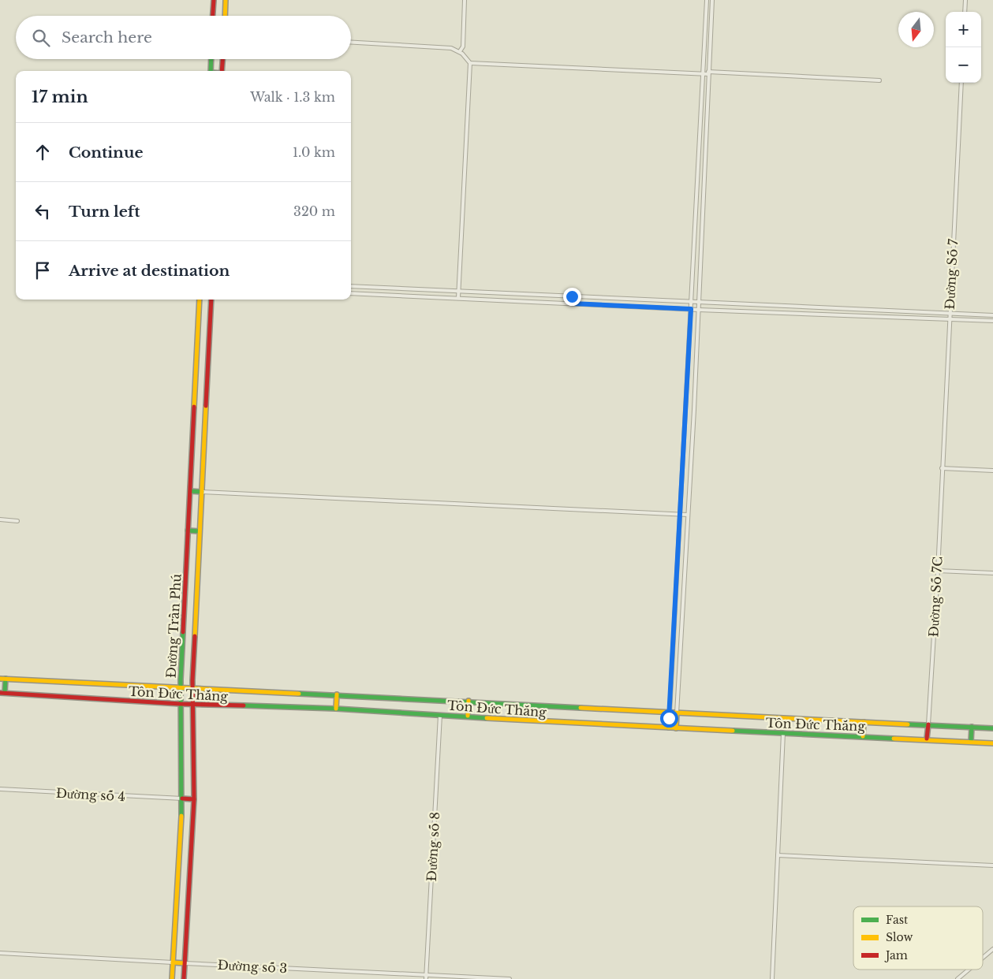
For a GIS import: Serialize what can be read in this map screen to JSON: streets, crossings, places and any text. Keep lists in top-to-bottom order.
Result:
{
  "streets": {
    "main road": ["Đường Trần Phú", "Tôn Đức Thắng"],
    "street": [
      "Đường Số 7",
      "Đường Số 7C",
      "Đường số 4",
      "Đường số 8",
      "Đường số 3"
    ]
  },
  "crossings": [
    ["Đường Số 7", "Đường Số 7C"],
    ["Đường Số 7C", "Tôn Đức Thắng"],
    ["Đường Trần Phú", "Tôn Đức Thắng"],
    ["Đường Trần Phú", "Đường số 4"],
    ["Đường Trần Phú", "Đường số 3"],
    ["Tôn Đức Thắng", "Đường số 8"],
    ["Đường số 8", "Đường số 3"]
  ],
  "legend": ["Fast", "Slow", "Jam"],
  "north": "bottom",
  "page": {
    "map_buttons": ["+", "−"],
    "search": "Search here",
    "heading": ["17 min", "Walk · 1.3 km"],
    "list": [
      ["Continue", "1.0 km"],
      ["Turn left", "320 m"],
      "Arrive at destination"
    ]
  }
}
